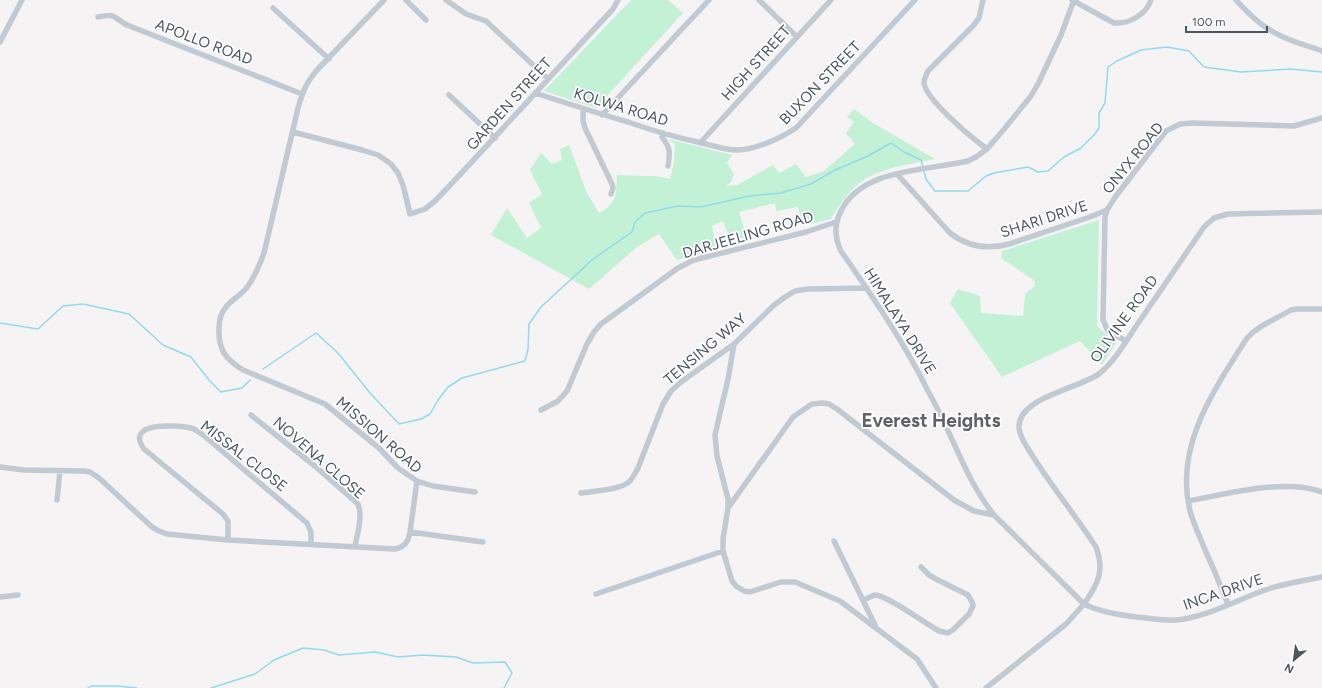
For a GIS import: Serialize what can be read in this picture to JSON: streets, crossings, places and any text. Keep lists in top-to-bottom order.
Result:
{
  "streets": {
    "street": [
      "APOLLO ROAD",
      "HIGH STREET",
      "BUXON STREET",
      "GARDEN STREET",
      "KOLWA ROAD",
      "ONYX ROAD",
      "SHARI DRIVE",
      "DARJEELING ROAD",
      "OLIVINE ROAD",
      "HIMALAYA DRIVE",
      "TENSING WAY",
      "MISSION ROAD",
      "MISSAL CLOSE",
      "NOVENA CLOSE",
      "INCA DRIVE"
    ]
  },
  "crossings": [
    ["APOLLO ROAD", "MISSION ROAD"],
    ["HIGH STREET", "BUXON STREET"],
    ["HIGH STREET", "KOLWA ROAD"],
    ["BUXON STREET", "KOLWA ROAD"],
    ["GARDEN STREET", "KOLWA ROAD"],
    ["GARDEN STREET", "MISSION ROAD"],
    ["ONYX ROAD", "SHARI DRIVE"],
    ["ONYX ROAD", "OLIVINE ROAD"],
    ["SHARI DRIVE", "HIMALAYA DRIVE"],
    ["DARJEELING ROAD", "HIMALAYA DRIVE"],
    ["OLIVINE ROAD", "HIMALAYA DRIVE"],
    ["OLIVINE ROAD", "INCA DRIVE"],
    ["HIMALAYA DRIVE", "TENSING WAY"],
    ["HIMALAYA DRIVE", "INCA DRIVE"],
    ["MISSION ROAD", "MISSAL CLOSE"],
    ["MISSION ROAD", "NOVENA CLOSE"]
  ],
  "districts": ["Everest Heights"],
  "scale_bar": "100 m",
  "north": "bottom left"
}
